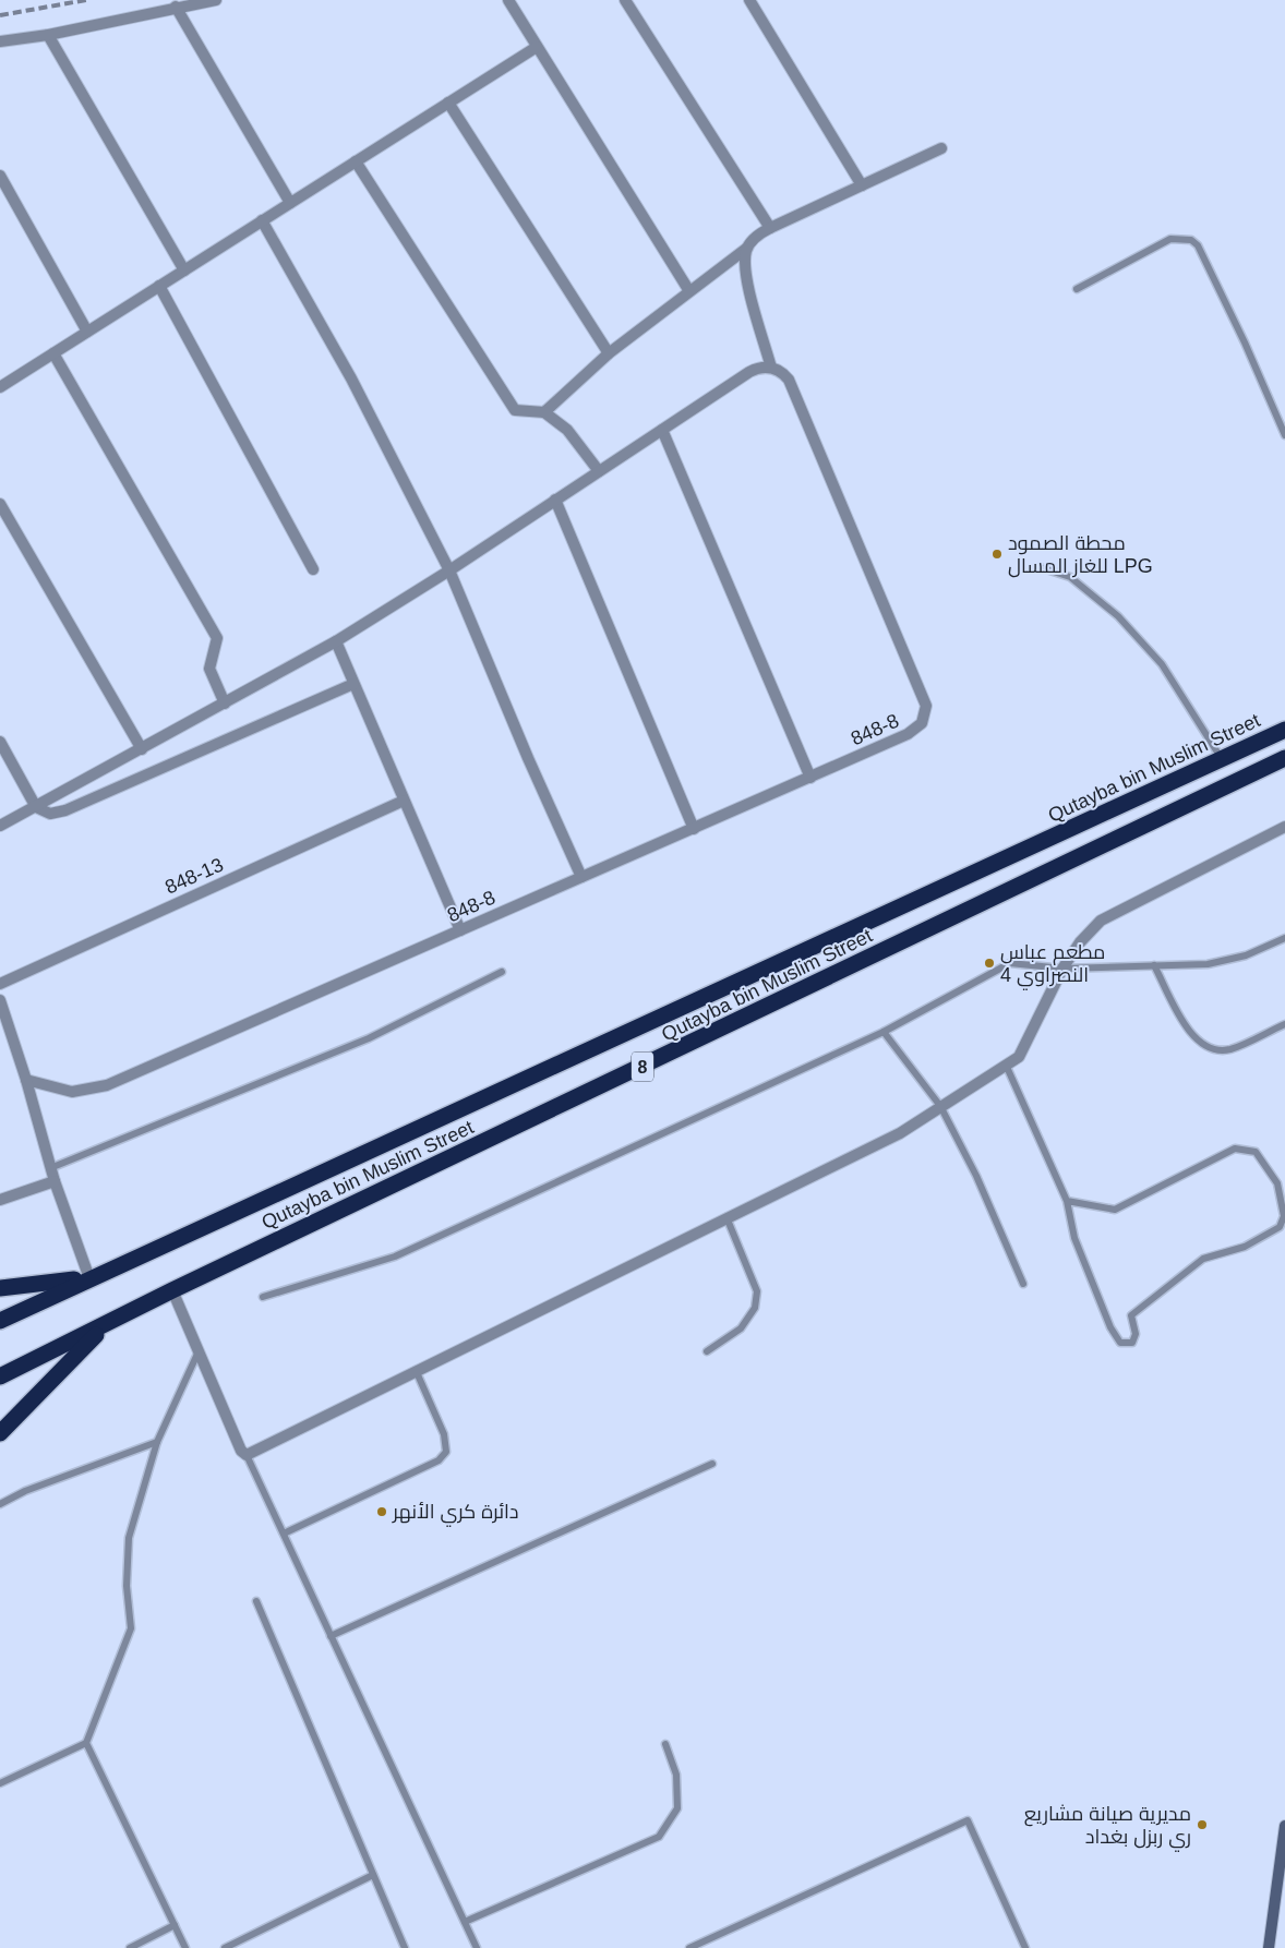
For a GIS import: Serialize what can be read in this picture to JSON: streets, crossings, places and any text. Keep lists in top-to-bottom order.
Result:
{
  "streets": {
    "highway": ["Qutayba bin Muslim Street", "8"],
    "street": ["848-8", "848-13"]
  },
  "places": [
    "محطة الصمود للغاز المسال LPG",
    "مطعم عباس النصراوي 4",
    "دائرة كري الأنهر",
    "مديرية صيانة مشاريع ري ربزل بغداد"
  ]
}
